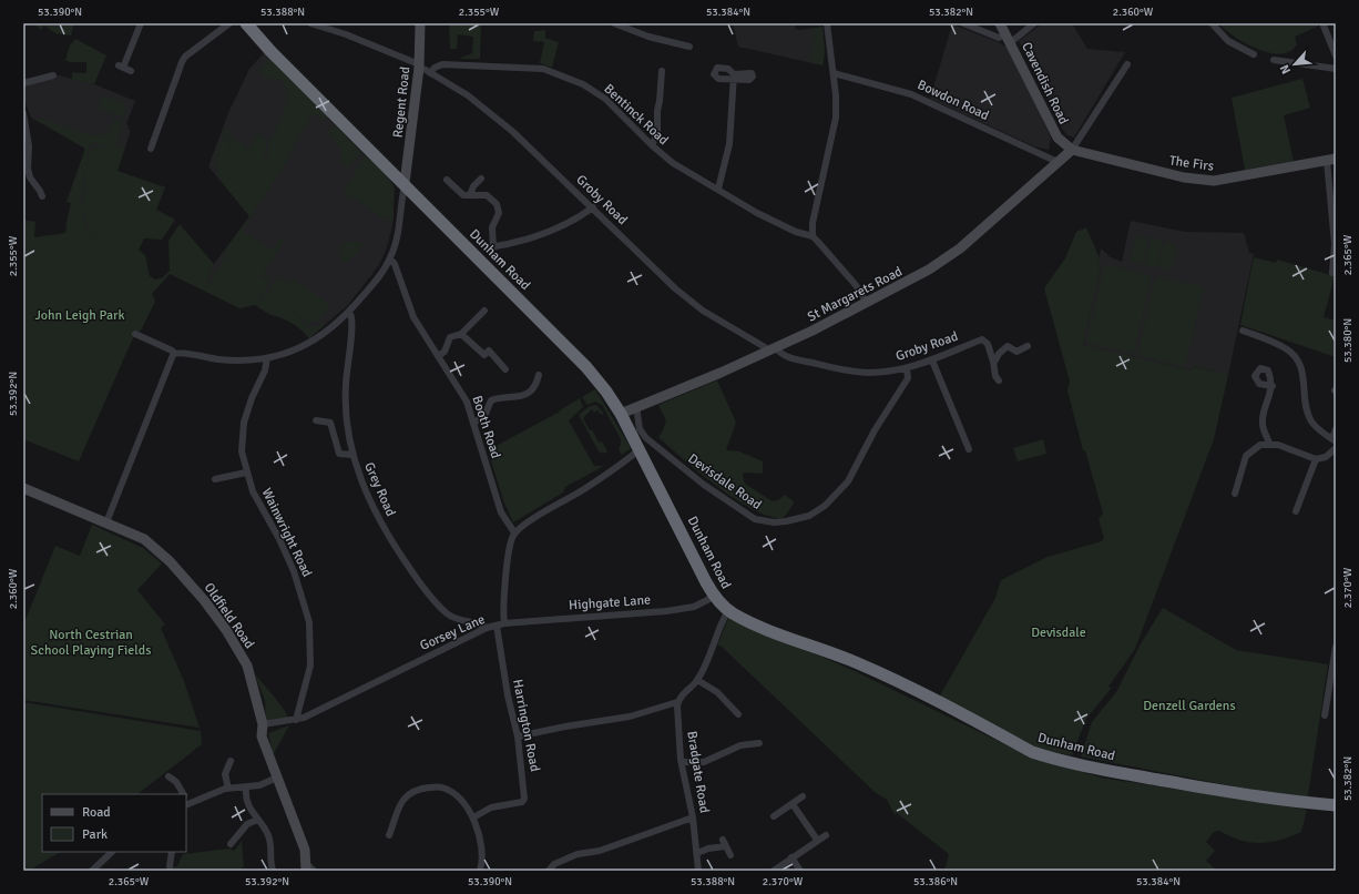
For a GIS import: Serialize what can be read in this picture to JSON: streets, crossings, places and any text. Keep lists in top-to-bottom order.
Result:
{
  "streets": {
    "highway": ["Dunham Road"],
    "street": [
      "Cavendish Road",
      "Bowdon Road",
      "Regent Road",
      "Bentinck Road",
      "The Firs",
      "Groby Road",
      "St Margarets Road",
      "Booth Road",
      "Devisdale Road",
      "Grey Road",
      "Wainwright Road",
      "Highgate Lane",
      "Oldfield Road",
      "Gorsey Lane",
      "Harrington Road",
      "Bradgate Road"
    ]
  },
  "crossings": [
    ["Cavendish Road", "The Firs"],
    ["Cavendish Road", "St Margarets Road"],
    ["Bowdon Road", "St Margarets Road"],
    ["Regent Road", "Groby Road"],
    ["Regent Road", "Dunham Road"],
    ["Bentinck Road", "Groby Road"],
    ["The Firs", "St Margarets Road"],
    ["Groby Road", "St Margarets Road"],
    ["Groby Road", "Devisdale Road"],
    ["Dunham Road", "St Margarets Road"],
    ["Dunham Road", "Highgate Lane"],
    ["St Margarets Road", "Devisdale Road"],
    ["Booth Road", "Gorsey Lane"],
    ["Grey Road", "Gorsey Lane"],
    ["Wainwright Road", "Gorsey Lane"],
    ["Highgate Lane", "Gorsey Lane"],
    ["Oldfield Road", "Gorsey Lane"],
    ["Gorsey Lane", "Harrington Road"]
  ],
  "parks": [
    "John Leigh Park",
    "Devisdale",
    "North Cestrian School Playing Fields",
    "Denzell Gardens"
  ],
  "legend": ["Road", "Park"],
  "north": "bottom left",
  "coordinates": [
    "53.390°N",
    "53.388°N",
    "2.355°W",
    "53.384°N",
    "53.382°N",
    "2.360°W",
    "2.365°W",
    "53.380°N",
    "53.392°N",
    "2.370°W",
    "53.386°N"
  ]
}
